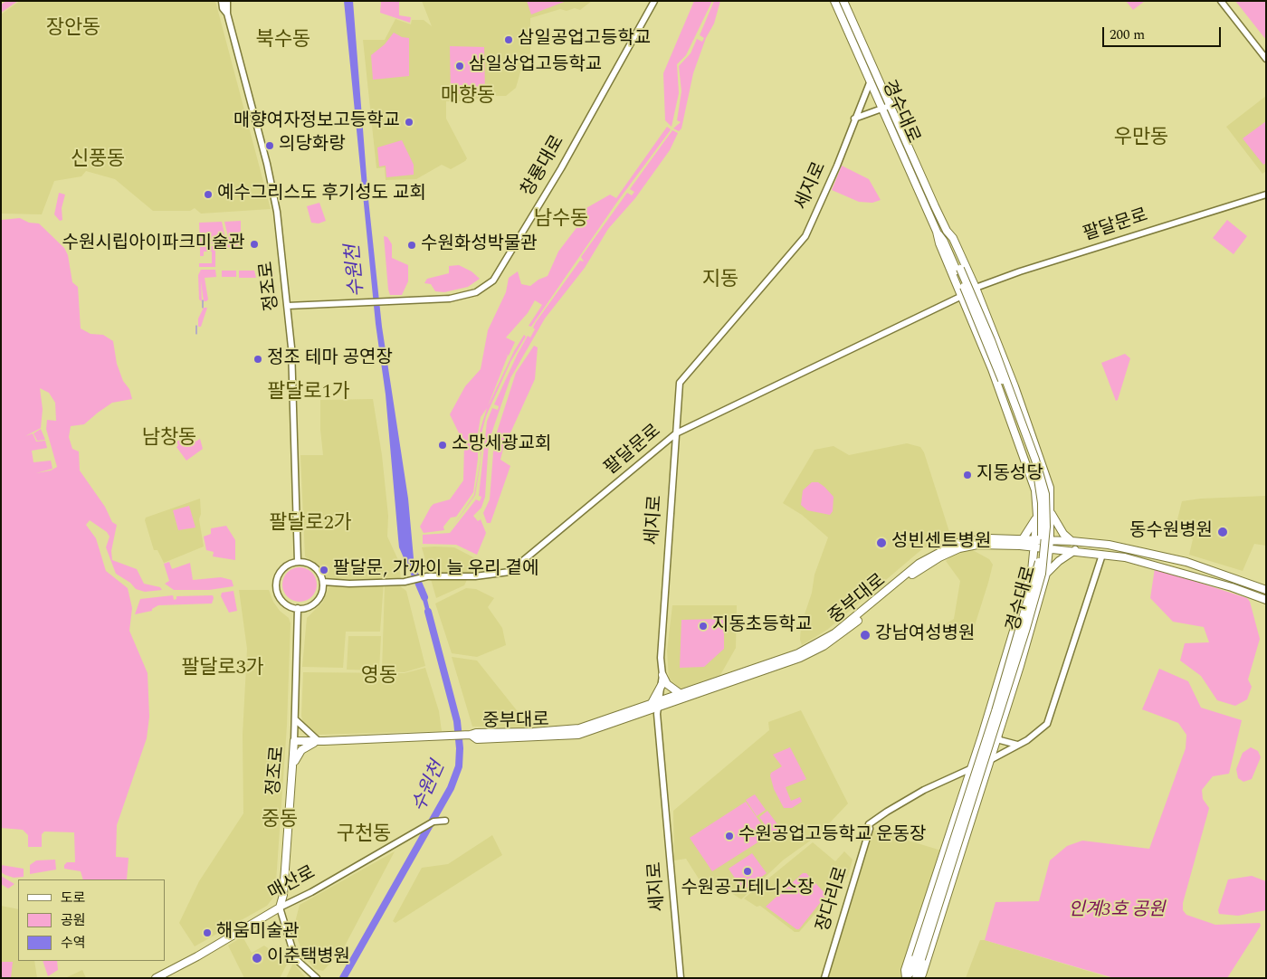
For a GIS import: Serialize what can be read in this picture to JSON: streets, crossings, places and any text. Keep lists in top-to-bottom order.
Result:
{
  "streets": {
    "main road": [
      "경수대로",
      "정조로",
      "중부대로",
      "매산로"
    ],
    "street": [
      "창룡대로",
      "세지로",
      "팔달문로",
      "장다리로"
    ]
  },
  "crossings": [
    ["경수대로", "세지로"],
    ["경수대로", "팔달문로"],
    ["경수대로", "중부대로"],
    ["경수대로", "장다리로"],
    ["창룡대로", "정조로"],
    ["세지로", "팔달문로"],
    ["세지로", "중부대로"],
    ["팔달문로", "정조로"],
    ["정조로", "중부대로"],
    ["정조로", "매산로"],
    ["중부대로", "장다리로"]
  ],
  "districts": [
    "장안동",
    "북수동",
    "매향동",
    "우만동",
    "신풍동",
    "남수동",
    "지동",
    "팔달로1가",
    "남창동",
    "팔달로2가",
    "팔달로3가",
    "영동",
    "중동",
    "구천동"
  ],
  "water": ["수원천"],
  "parks": ["인계3호 공원"],
  "places": [
    "삼일공업고등학교",
    "삼일상업고등학교",
    "매향여자정보고등학교",
    "의당화랑",
    "예수그리스도 후기성도 교회",
    "수원시립아이파크미술관",
    "수원화성박물관",
    "정조 테마 공연장",
    "소망세광교회",
    "지동성당",
    "동수원병원",
    "성빈센트병원",
    "팔달문, 가까이 늘 우리 곁에",
    "지동초등학교",
    "강남여성병원",
    "수원공업고등학교 운동장",
    "수원공고테니스장",
    "해움미술관",
    "이춘택병원"
  ],
  "legend": ["도로", "공원", "수역"],
  "scale_bar": "200 m"
}
